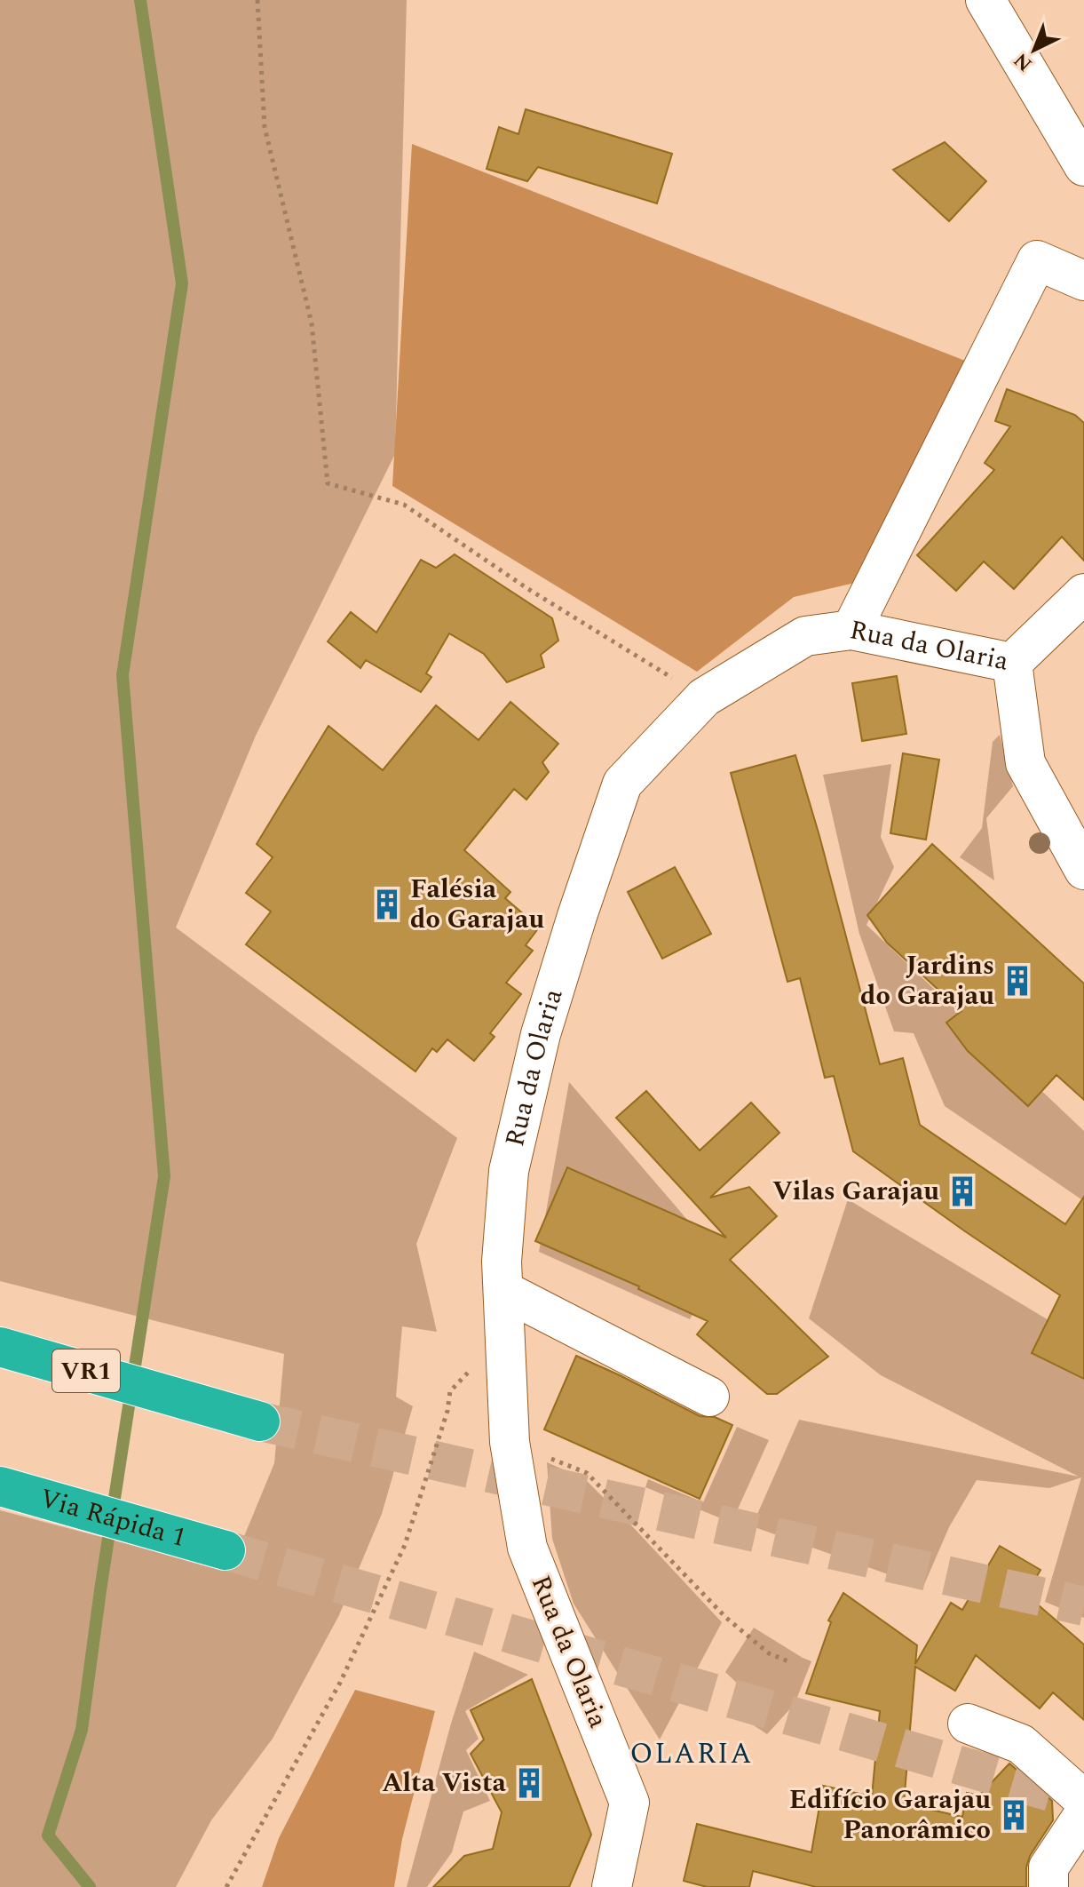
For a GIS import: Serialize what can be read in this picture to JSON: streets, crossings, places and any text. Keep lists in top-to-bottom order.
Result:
{
  "streets": {
    "highway": ["VR1", "Via Rápida 1"],
    "street": ["Rua da Olaria"]
  },
  "districts": ["OLARIA"],
  "places": {
    "building": [
      "Falésia do Garajau",
      "Jardins do Garajau",
      "Vilas Garajau",
      "Alta Vista",
      "Edifício Garajau Panorâmico"
    ]
  },
  "north": "bottom left"
}
